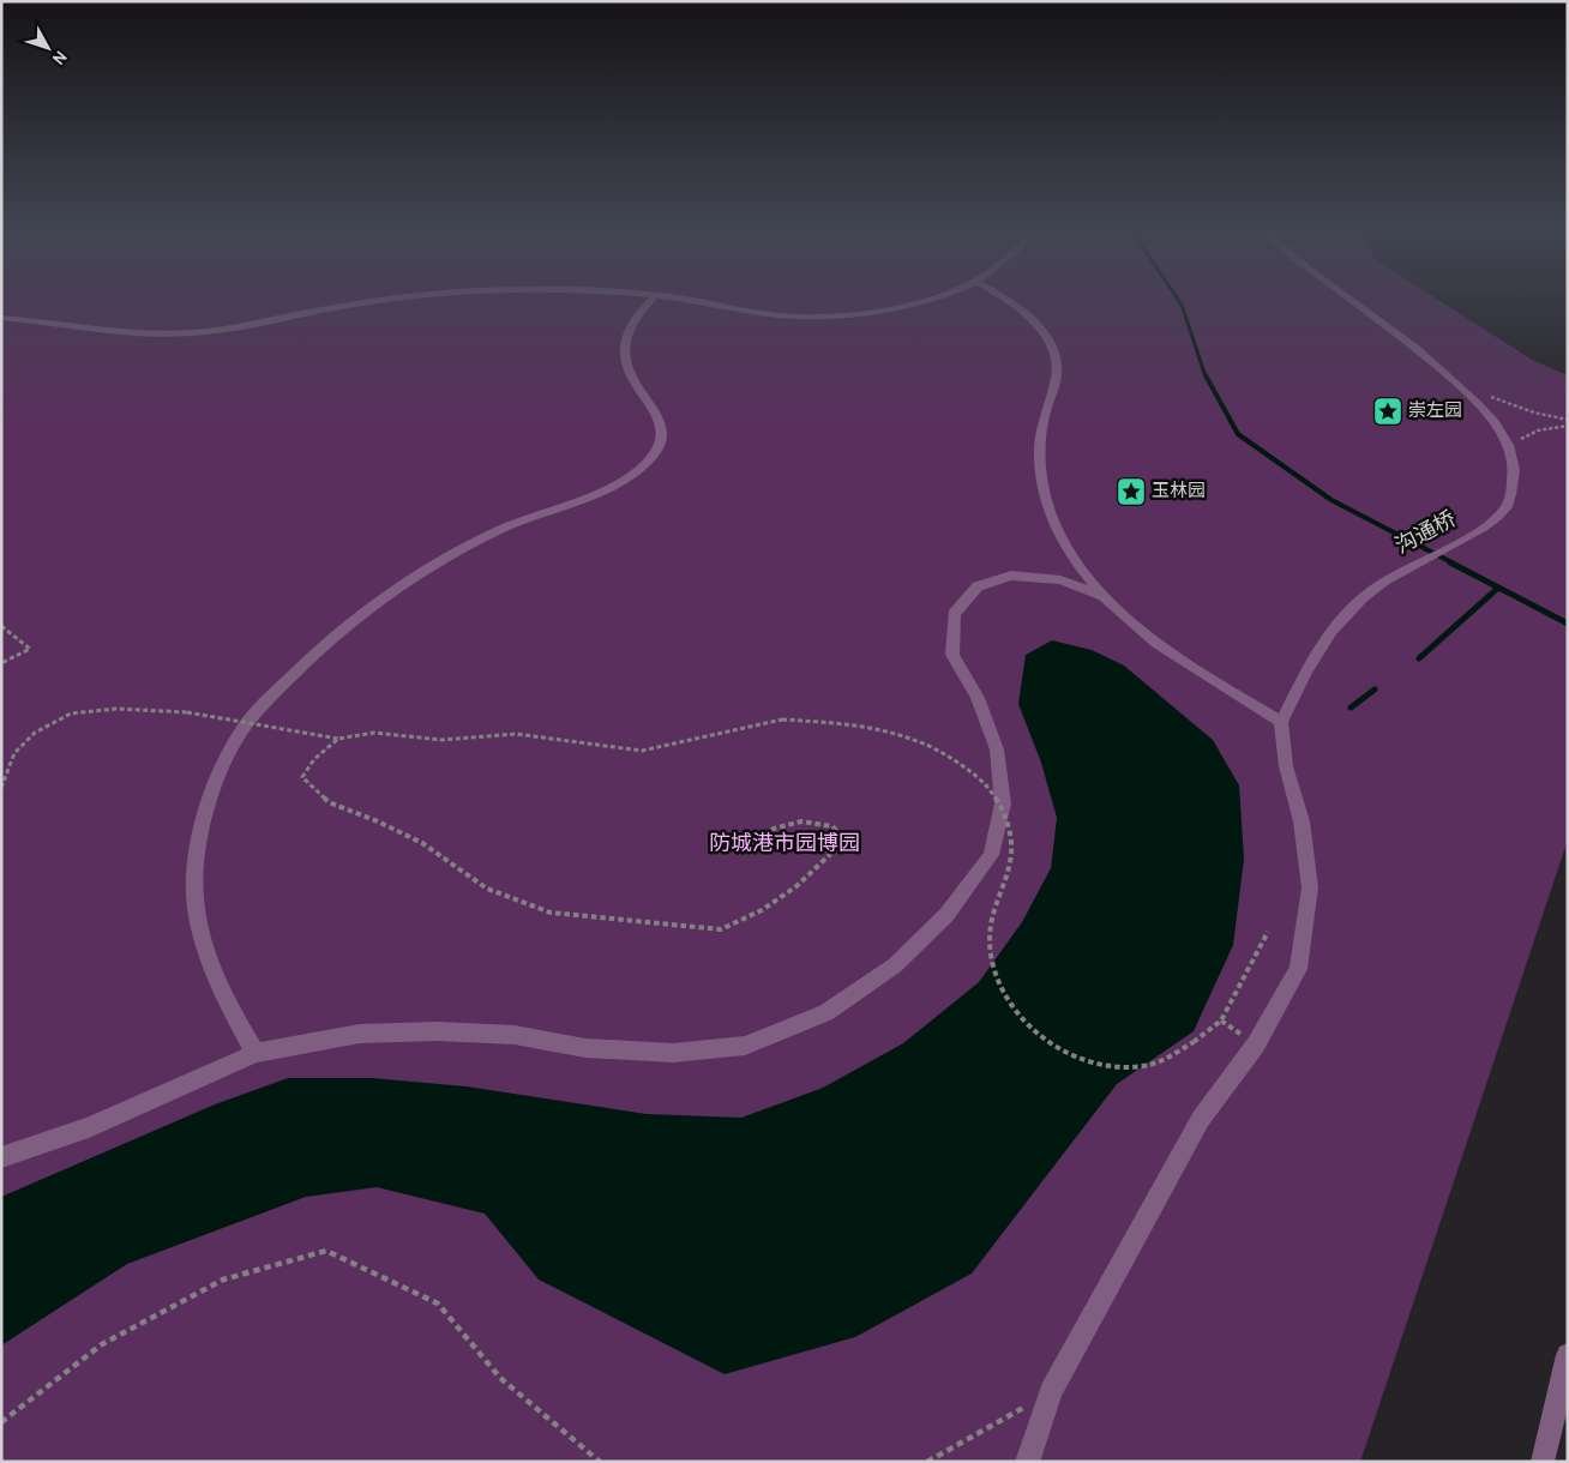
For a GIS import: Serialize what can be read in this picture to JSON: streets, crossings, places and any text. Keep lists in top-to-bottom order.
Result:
{
  "streets": {
    "street": ["沟通桥"]
  },
  "parks": ["防城港市园博园"],
  "places": {
    "place": ["崇左园", "玉林园"]
  },
  "north": "bottom right"
}
